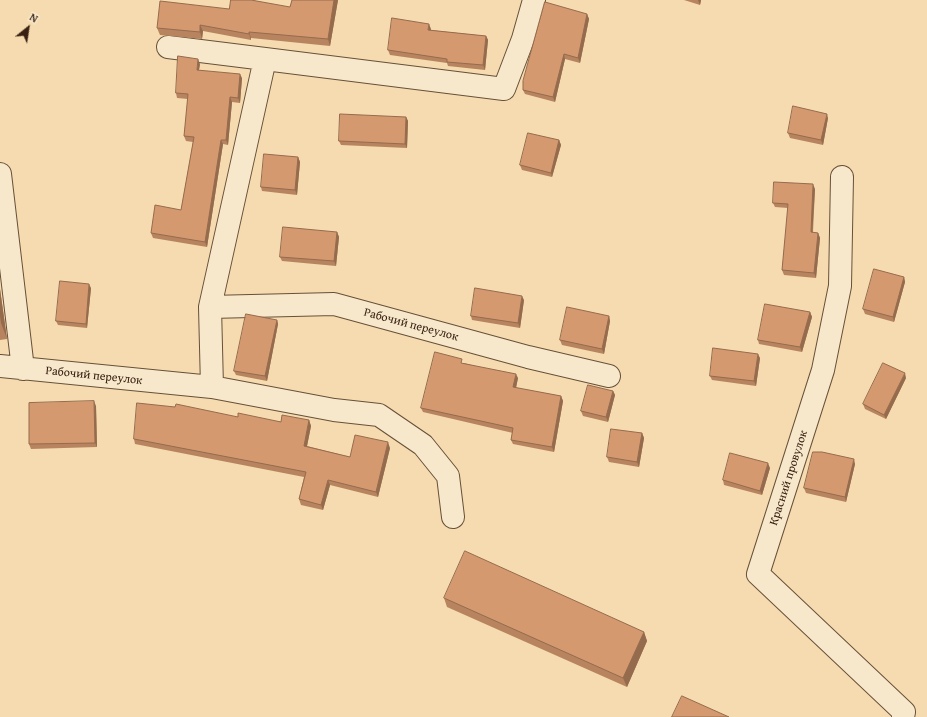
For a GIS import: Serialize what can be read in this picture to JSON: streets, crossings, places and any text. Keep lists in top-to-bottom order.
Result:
{
  "streets": {
    "street": ["Рабочий переулок", "Красний провулок"]
  },
  "north": "top right"
}
